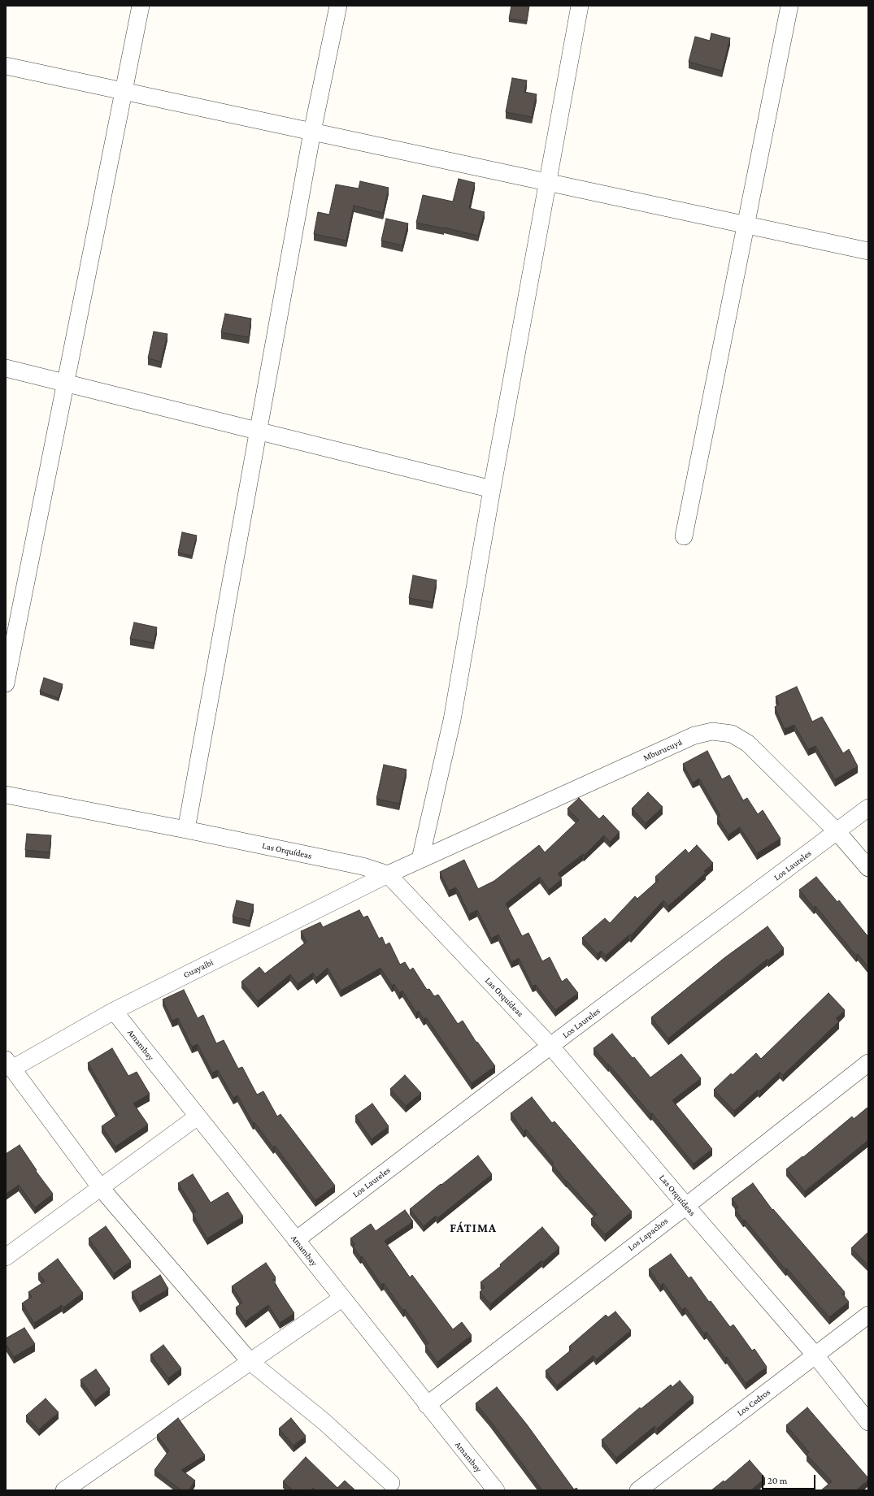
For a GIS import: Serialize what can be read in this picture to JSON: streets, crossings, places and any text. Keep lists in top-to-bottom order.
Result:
{
  "streets": {
    "street": [
      "Mburucuyá",
      "Las Orquídeas",
      "Los Laureles",
      "Guayaibi",
      "Amambay",
      "Los Lapachos",
      "Los Cedros"
    ]
  },
  "crossings": [
    ["Mburucuyá", "Las Orquídeas"],
    ["Mburucuyá", "Los Laureles"],
    ["Mburucuyá", "Guayaibi"],
    ["Las Orquídeas", "Los Laureles"],
    ["Las Orquídeas", "Guayaibi"],
    ["Las Orquídeas", "Los Lapachos"],
    ["Las Orquídeas", "Los Cedros"],
    ["Los Laureles", "Amambay"],
    ["Guayaibi", "Amambay"],
    ["Amambay", "Los Lapachos"]
  ],
  "districts": ["FÁTIMA"],
  "scale_bar": "20 m"
}
